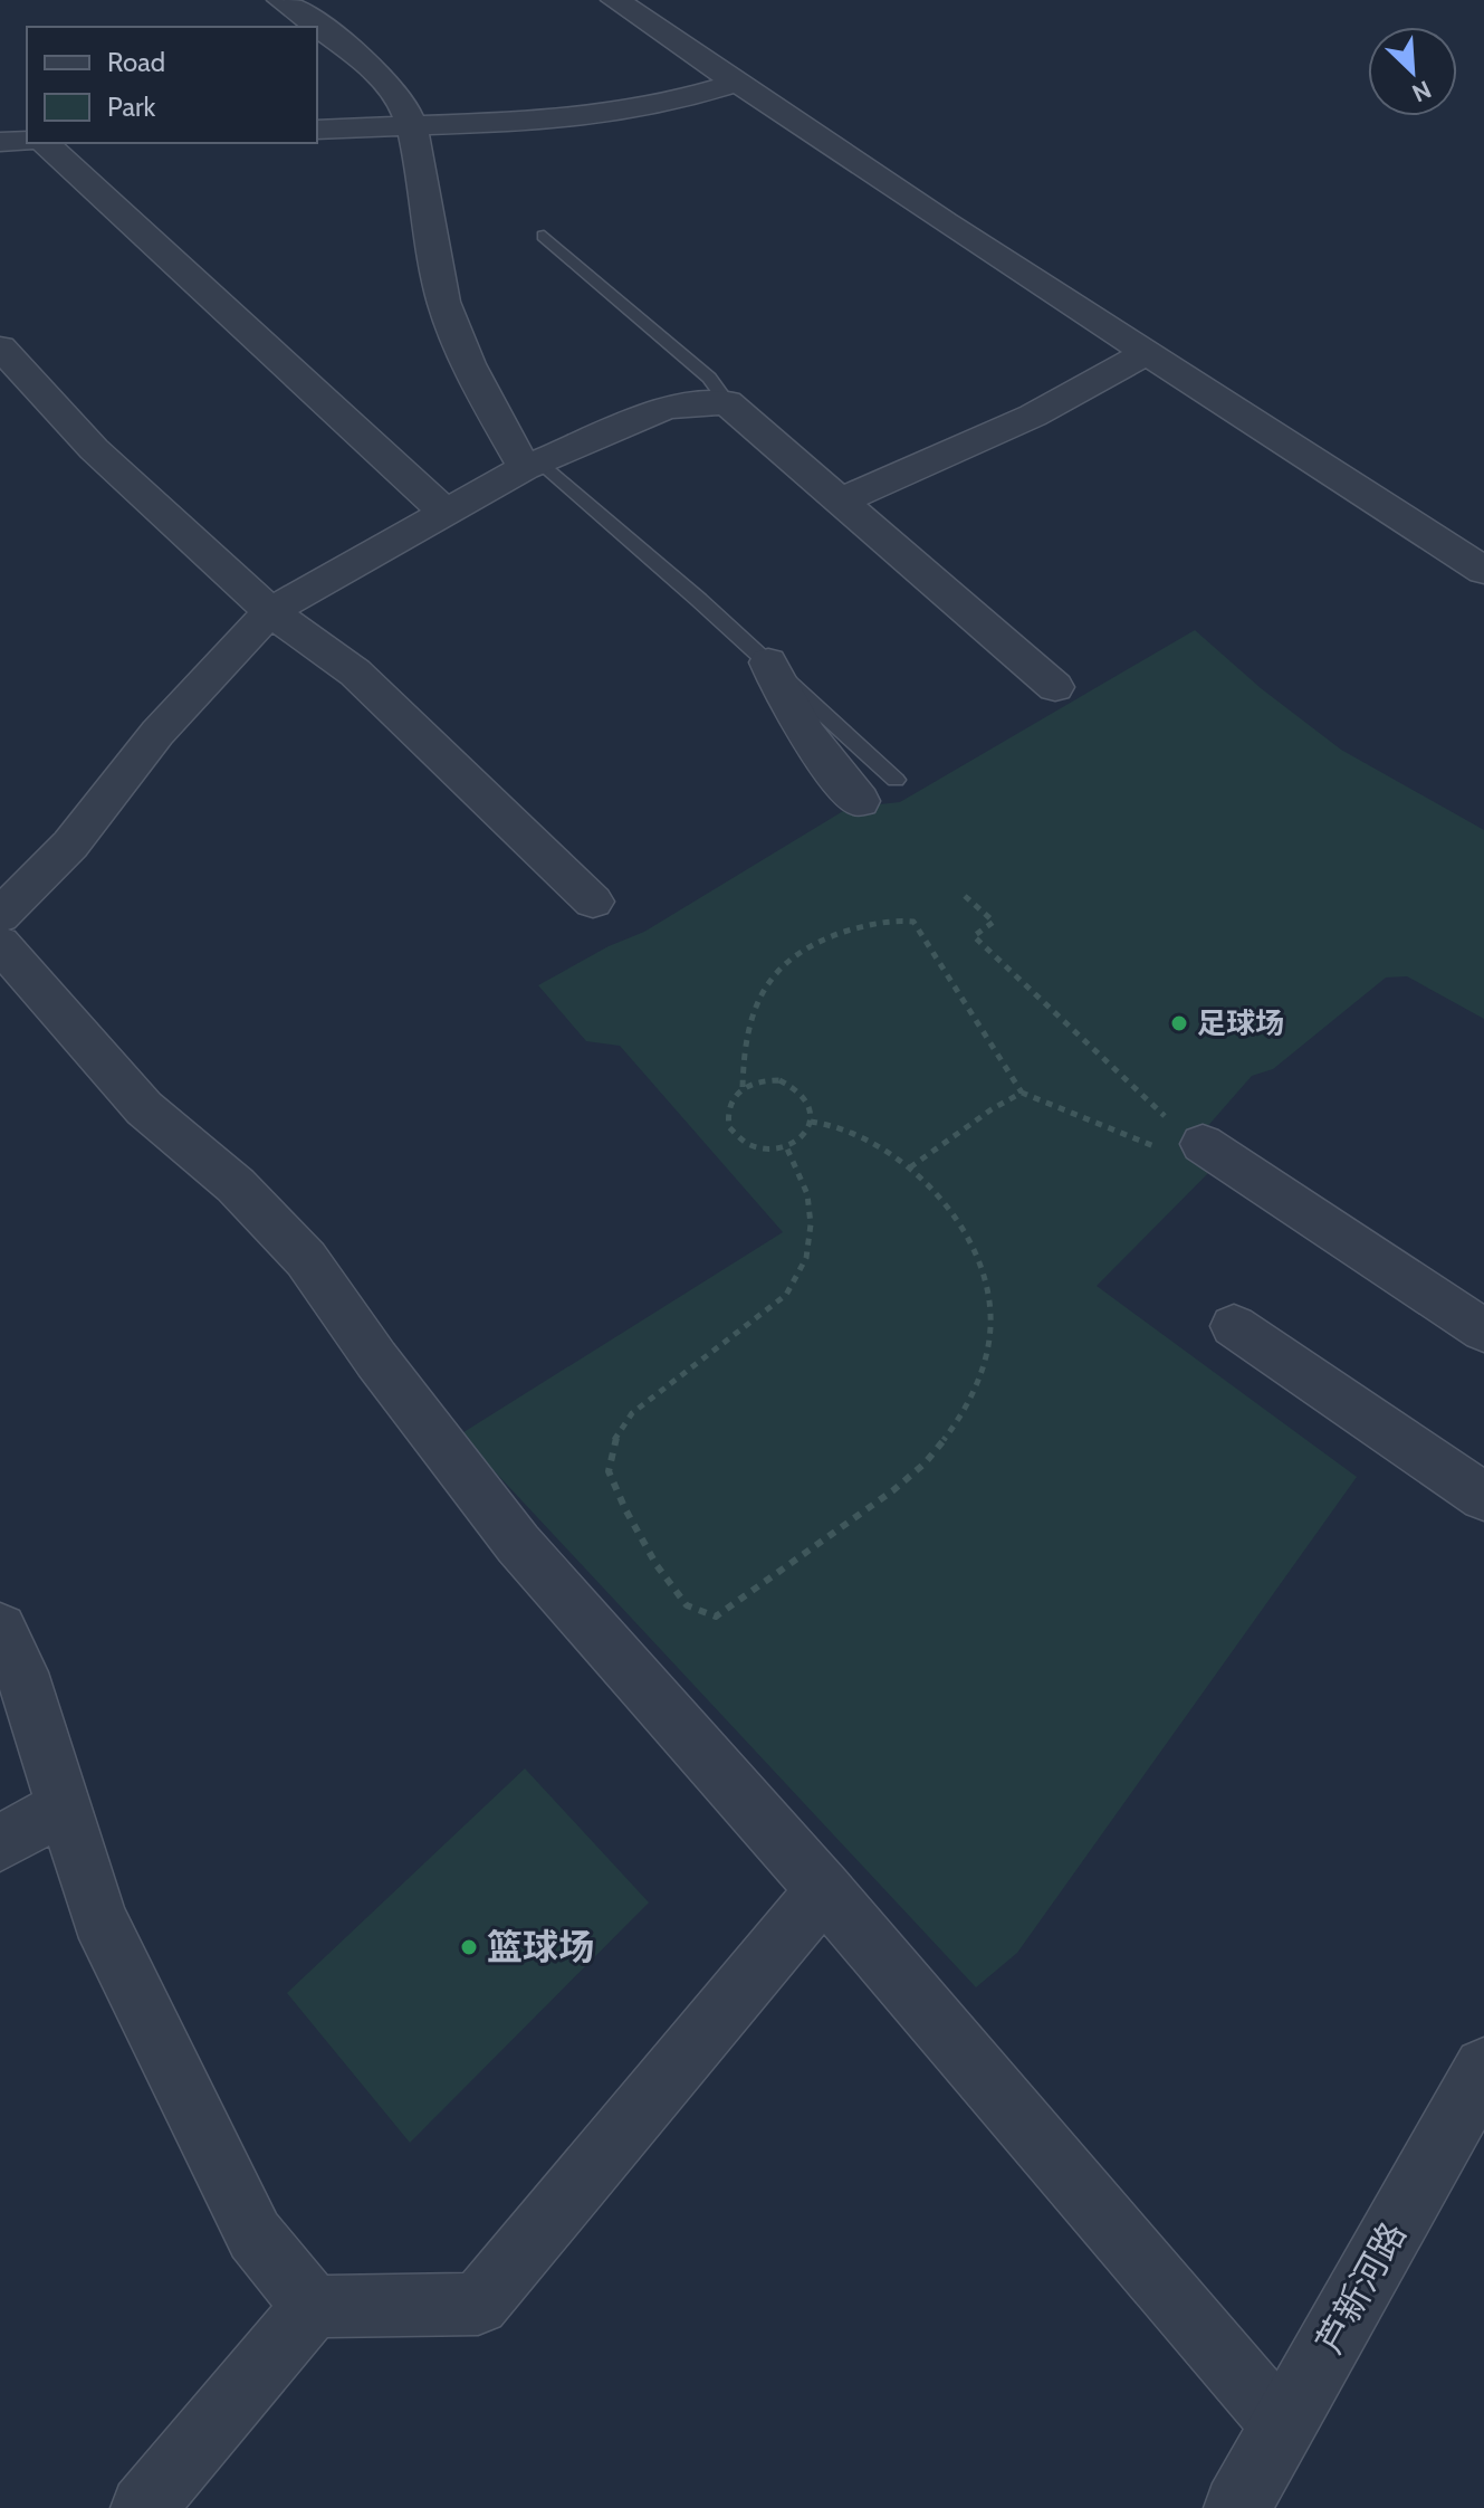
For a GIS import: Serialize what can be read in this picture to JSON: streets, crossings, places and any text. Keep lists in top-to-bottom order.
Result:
{
  "streets": {
    "street": ["芦新河路"]
  },
  "places": ["足球场", "篮球场"],
  "legend": ["Road", "Park"],
  "north": "bottom right"
}
